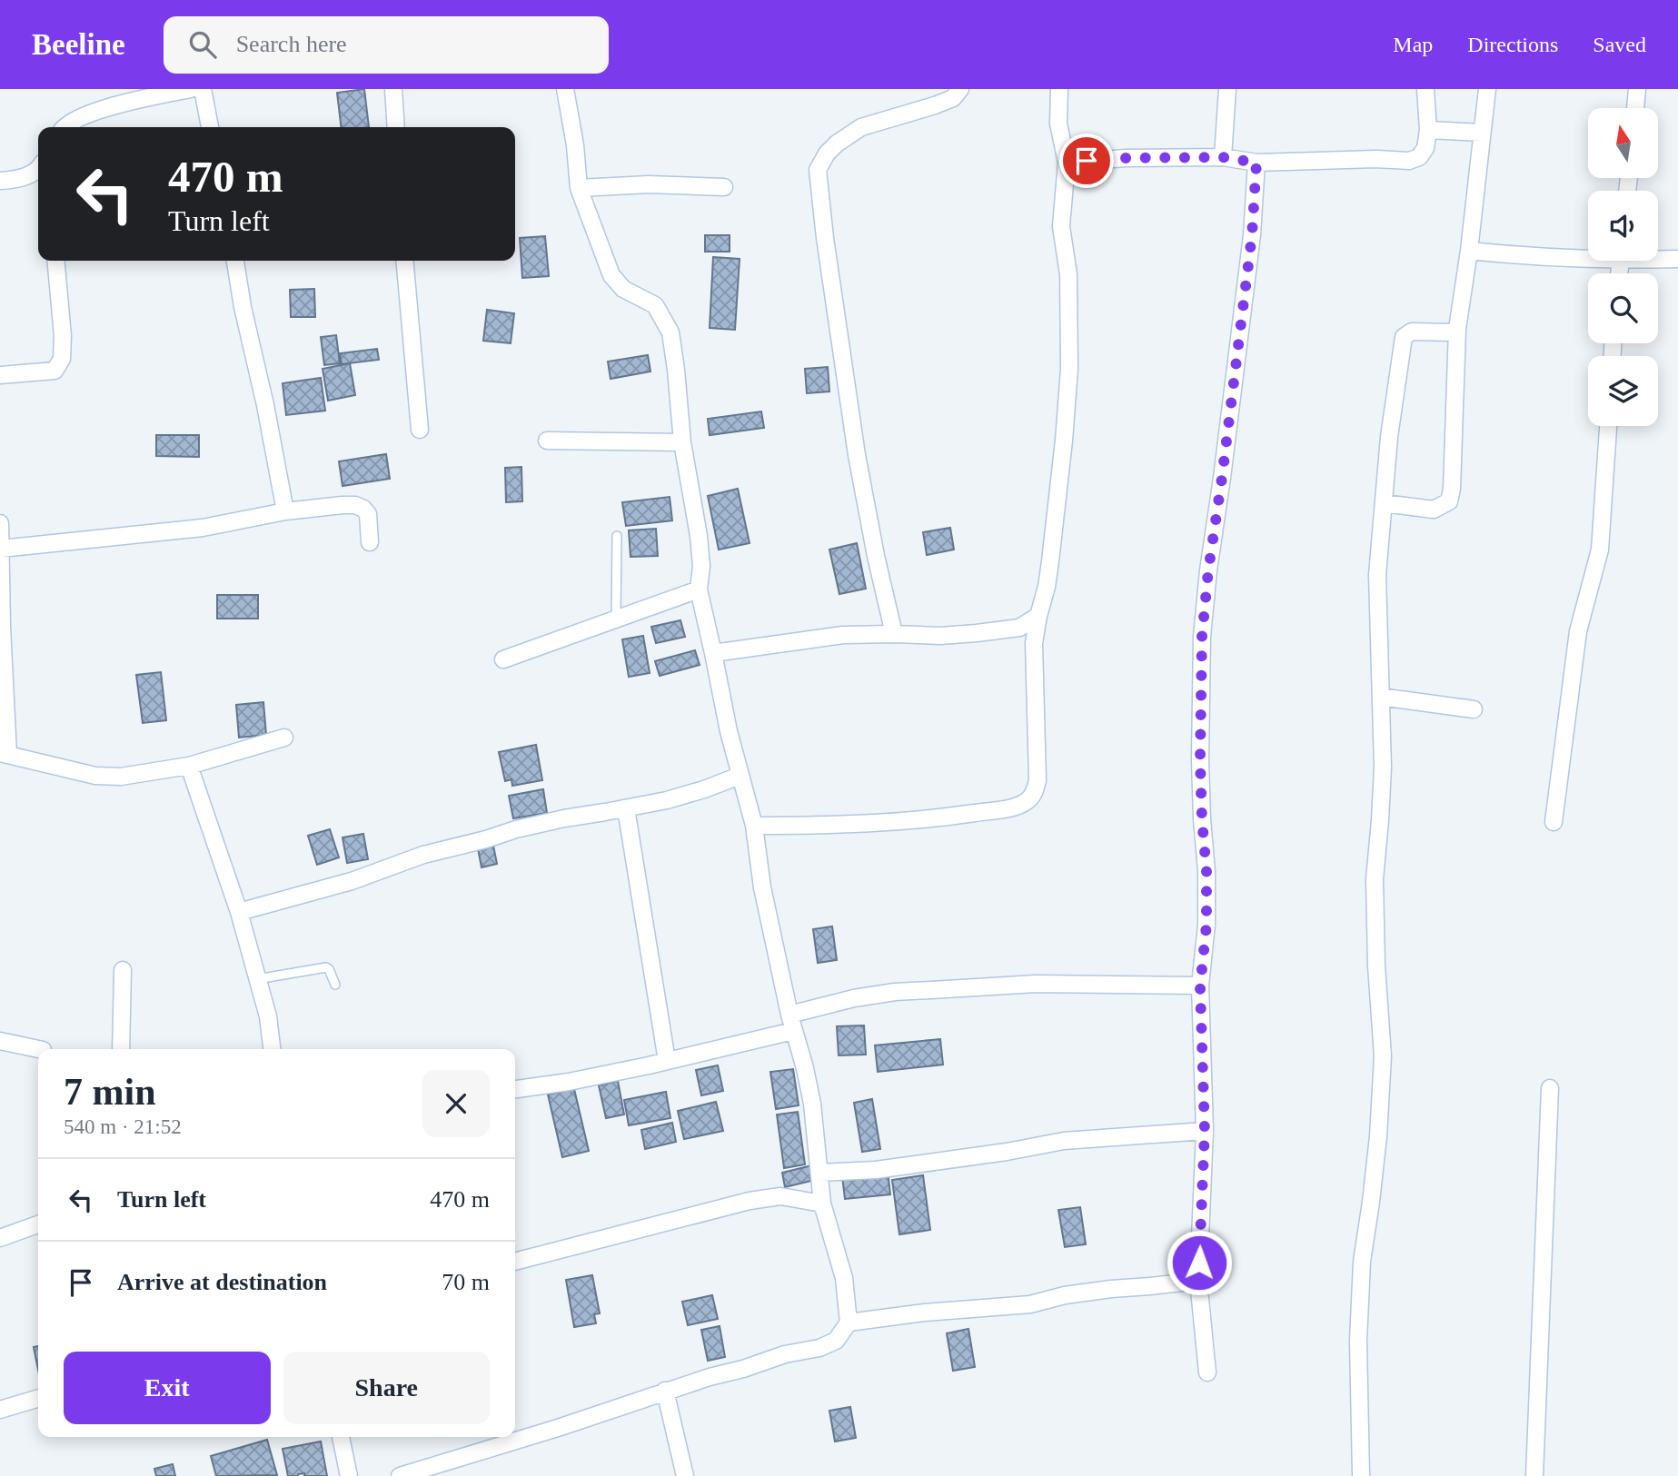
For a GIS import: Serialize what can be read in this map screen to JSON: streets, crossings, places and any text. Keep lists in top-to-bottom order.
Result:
{
  "north": "top",
  "page": {
    "header": "Beeline",
    "search": "Search here",
    "nav": ["Map", "Directions", "Saved"],
    "turn": ["470 m", "Turn left"],
    "heading": ["7 min", "540 m · 21:52"],
    "list": [
      {
        "name": "Turn left",
        "value": "470 m"
      },
      {
        "name": "Arrive at destination",
        "value": "70 m"
      }
    ],
    "buttons": ["Exit", "Share"]
  }
}
